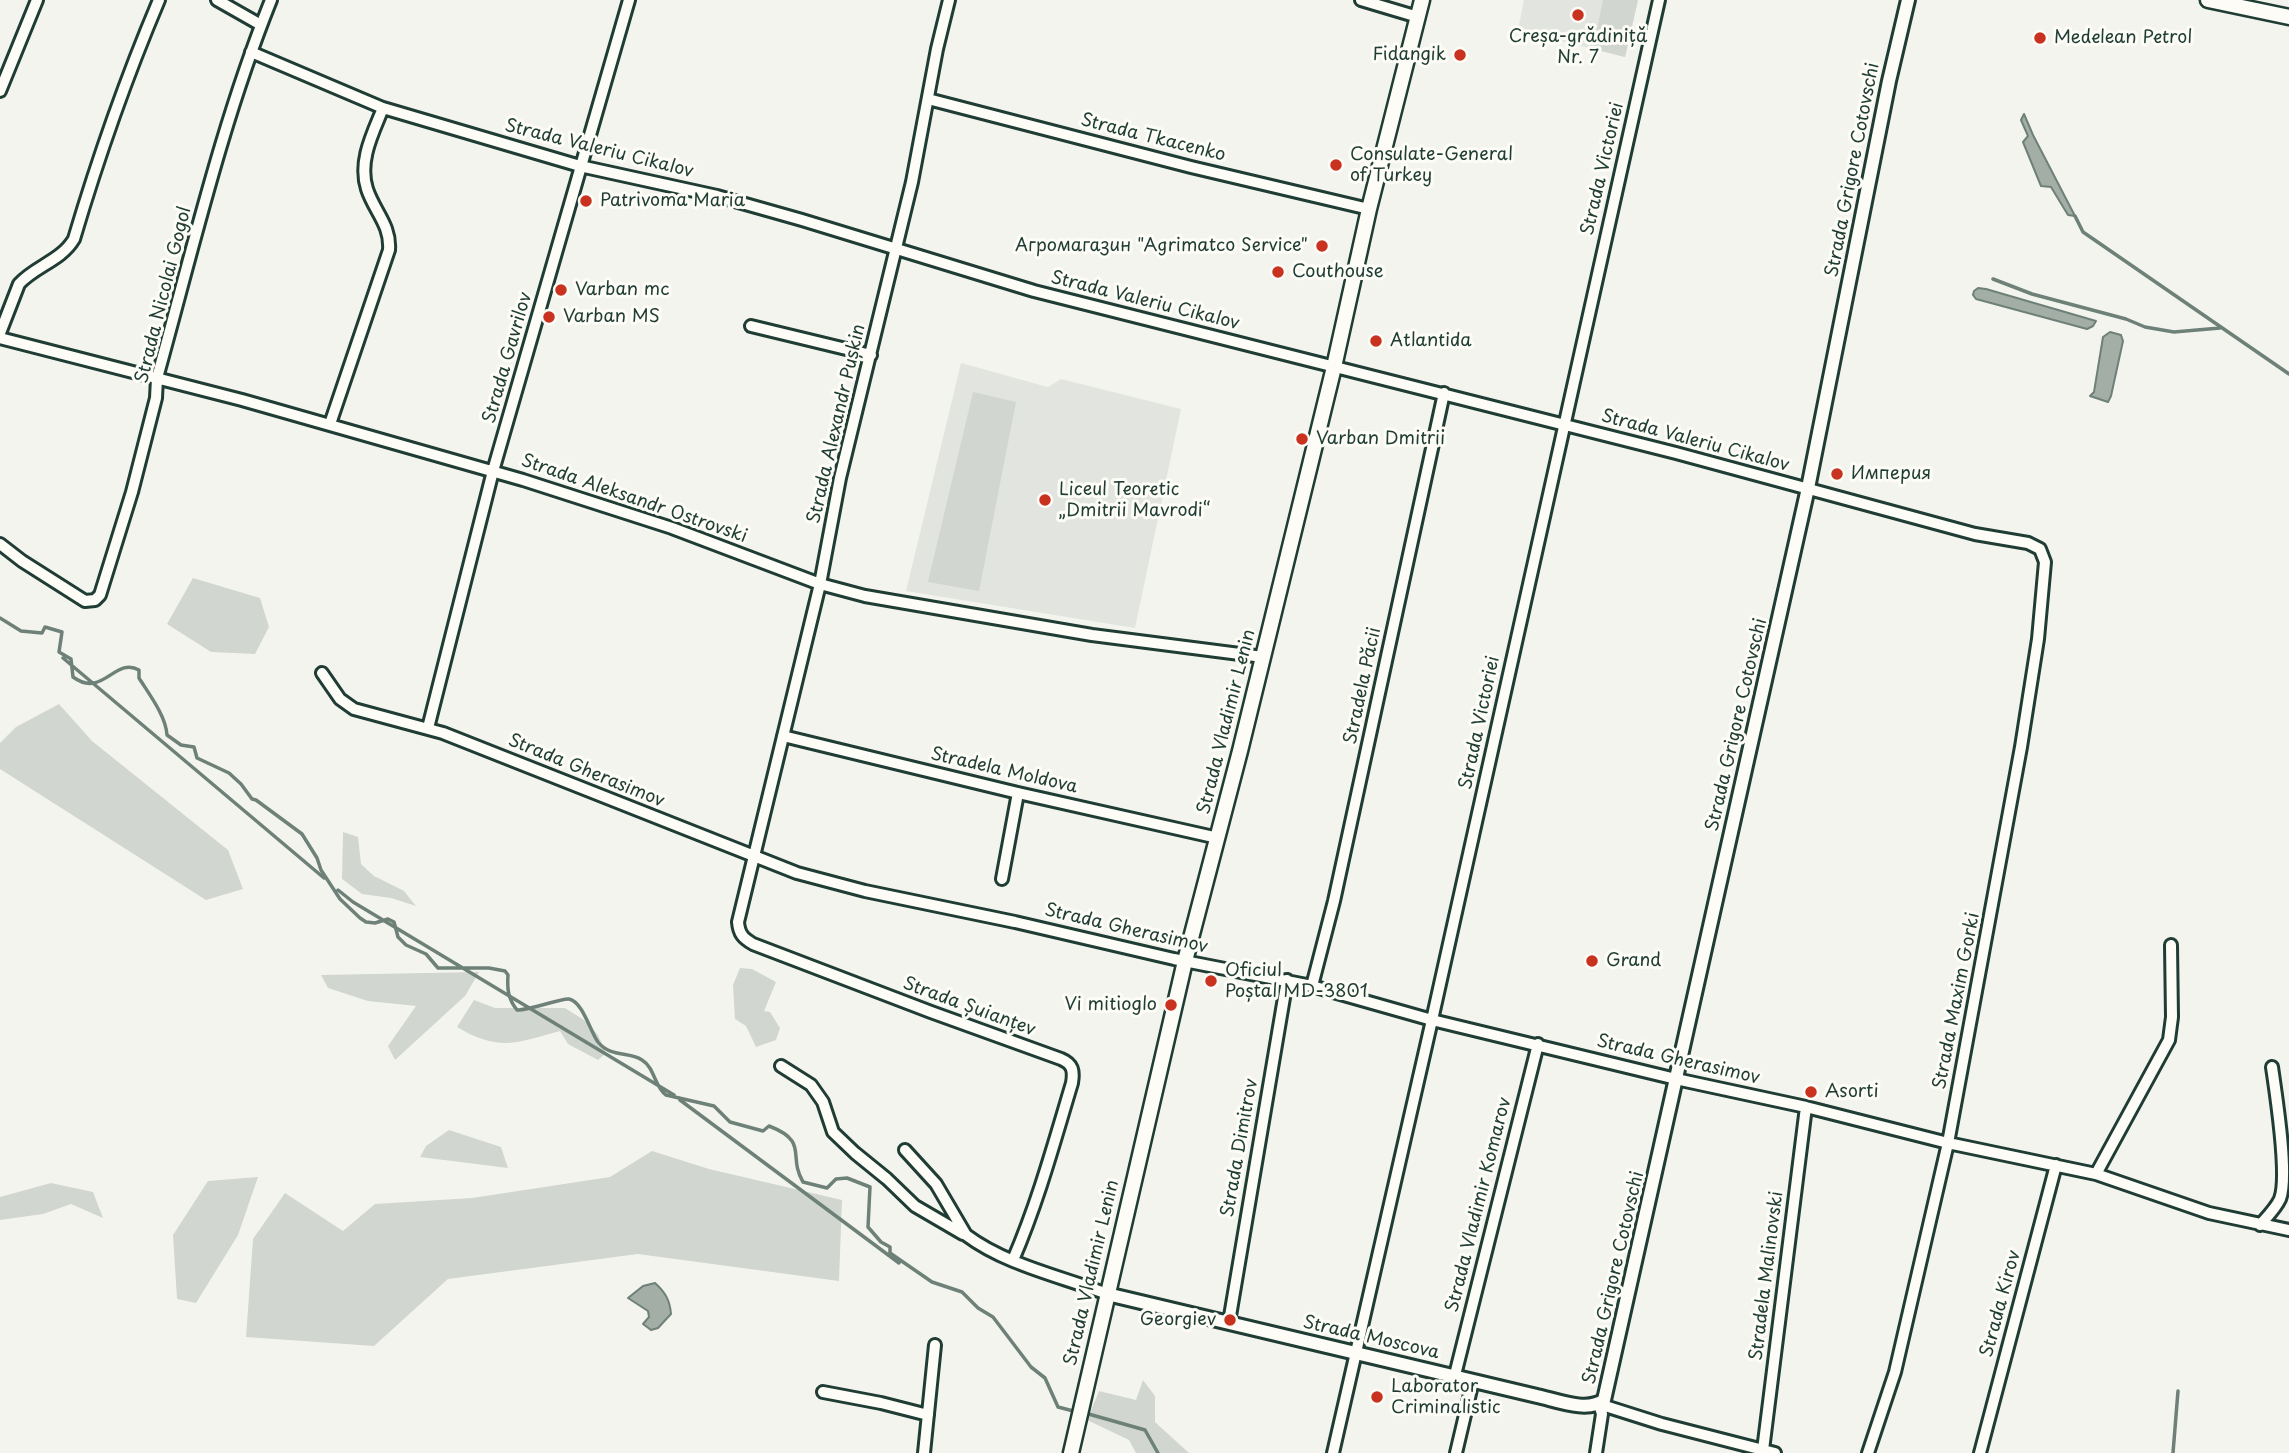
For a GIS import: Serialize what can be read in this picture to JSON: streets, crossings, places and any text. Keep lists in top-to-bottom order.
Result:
{
  "streets": {
    "main road": ["Strada Vladimir Lenin"],
    "street": [
      "Strada Tkacenko",
      "Strada Valeriu Cikalov",
      "Strada Victoriei",
      "Strada Grigore Cotovschi",
      "Strada Nicolai Gogol",
      "Strada Gavrilov",
      "Strada Alexandr Pușkin",
      "Strada Aleksandr Ostrovski",
      "Stradela Păcii",
      "Strada Gherasimov",
      "Stradela Moldova",
      "Strada Maxim Gorki",
      "Strada Șuianțev",
      "Strada Dimitrov",
      "Strada Vladimir Komarov",
      "Stradela Malinovski",
      "Strada Kirov",
      "Strada Moscova"
    ]
  },
  "crossings": [
    ["Strada Tkacenko", "Strada Alexandr Pușkin"],
    ["Strada Tkacenko", "Strada Vladimir Lenin"],
    ["Strada Valeriu Cikalov", "Strada Victoriei"],
    ["Strada Valeriu Cikalov", "Strada Grigore Cotovschi"],
    ["Strada Valeriu Cikalov", "Strada Nicolai Gogol"],
    ["Strada Valeriu Cikalov", "Strada Gavrilov"],
    ["Strada Valeriu Cikalov", "Strada Alexandr Pușkin"],
    ["Strada Valeriu Cikalov", "Stradela Păcii"],
    ["Strada Valeriu Cikalov", "Strada Vladimir Lenin"],
    ["Strada Valeriu Cikalov", "Strada Maxim Gorki"],
    ["Strada Victoriei", "Strada Gherasimov"],
    ["Strada Victoriei", "Strada Moscova"],
    ["Strada Grigore Cotovschi", "Strada Gherasimov"],
    ["Strada Grigore Cotovschi", "Strada Moscova"],
    ["Strada Nicolai Gogol", "Strada Aleksandr Ostrovski"],
    ["Strada Gavrilov", "Strada Aleksandr Ostrovski"],
    ["Strada Gavrilov", "Strada Gherasimov"],
    ["Strada Alexandr Pușkin", "Strada Aleksandr Ostrovski"],
    ["Strada Alexandr Pușkin", "Strada Gherasimov"],
    ["Strada Alexandr Pușkin", "Stradela Moldova"],
    ["Strada Alexandr Pușkin", "Strada Șuianțev"],
    ["Strada Aleksandr Ostrovski", "Strada Vladimir Lenin"],
    ["Stradela Păcii", "Strada Gherasimov"],
    ["Strada Vladimir Lenin", "Strada Gherasimov"],
    ["Strada Vladimir Lenin", "Stradela Moldova"],
    ["Strada Vladimir Lenin", "Strada Moscova"],
    ["Strada Gherasimov", "Strada Maxim Gorki"],
    ["Strada Gherasimov", "Strada Șuianțev"],
    ["Strada Gherasimov", "Strada Dimitrov"],
    ["Strada Gherasimov", "Strada Vladimir Komarov"],
    ["Strada Gherasimov", "Stradela Malinovski"],
    ["Strada Gherasimov", "Strada Kirov"],
    ["Strada Șuianțev", "Strada Moscova"],
    ["Strada Dimitrov", "Strada Moscova"],
    ["Strada Vladimir Komarov", "Strada Moscova"],
    ["Stradela Malinovski", "Strada Moscova"]
  ],
  "places": [
    "Creșa-grădiniță Nr. 7",
    "Medelean Petrol",
    "Fidangik",
    "Consulate-General of Turkey",
    "Patrivoma Maria",
    "Агромагазин \"Agrimatco Service\"",
    "Couthouse",
    "Varban mc",
    "Varban MS",
    "Atlantida",
    "Varban Dmitrii",
    "Империя",
    "Liceul Teoretic „Dmitrii Mavrodi“",
    "Grand",
    "Oficiul Poștal MD-3801",
    "Vi mitioglo",
    "Asorti",
    "Georgiev",
    "Laborator Criminalistic"
  ]
}
